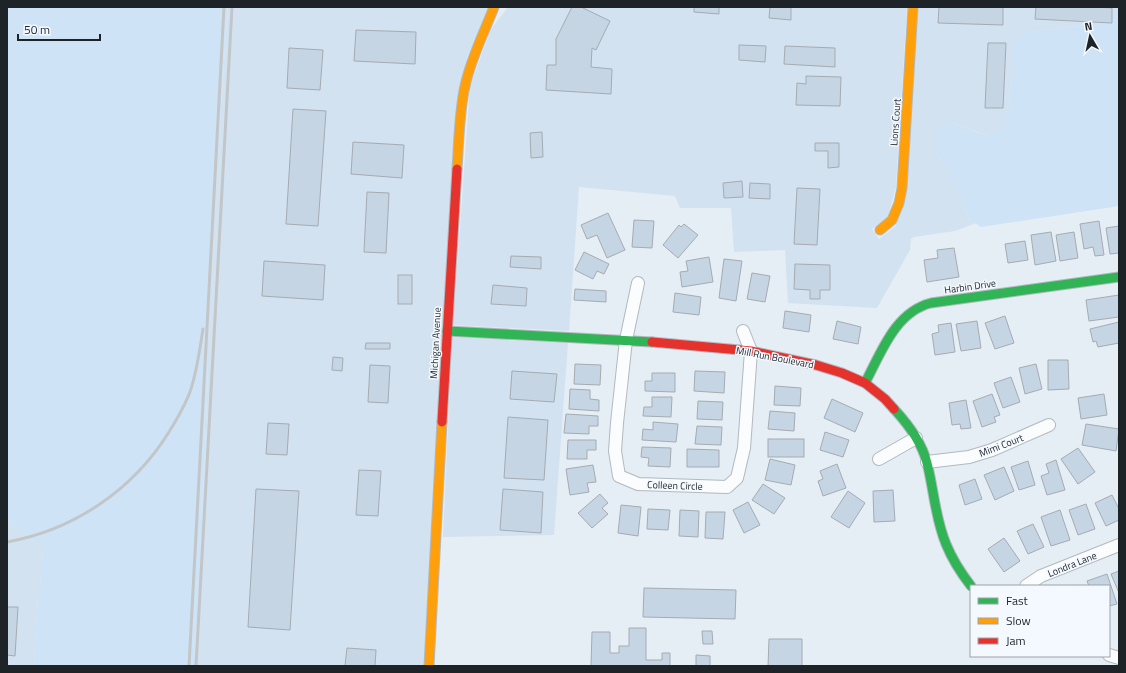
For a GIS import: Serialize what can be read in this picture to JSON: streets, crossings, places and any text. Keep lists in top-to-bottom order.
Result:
{
  "streets": {
    "street": [
      "Lions Court",
      "Harbin Drive",
      "Michigan Avenue",
      "Mill Run Boulevard",
      "Mimi Court",
      "Colleen Circle",
      "Londra Lane"
    ]
  },
  "crossings": [
    ["Harbin Drive", "Mill Run Boulevard"],
    ["Michigan Avenue", "Mill Run Boulevard"],
    ["Mill Run Boulevard", "Mimi Court"],
    ["Mill Run Boulevard", "Colleen Circle"]
  ],
  "legend": ["Fast", "Slow", "Jam"],
  "scale_bar": "50 m",
  "north": "top"
}
